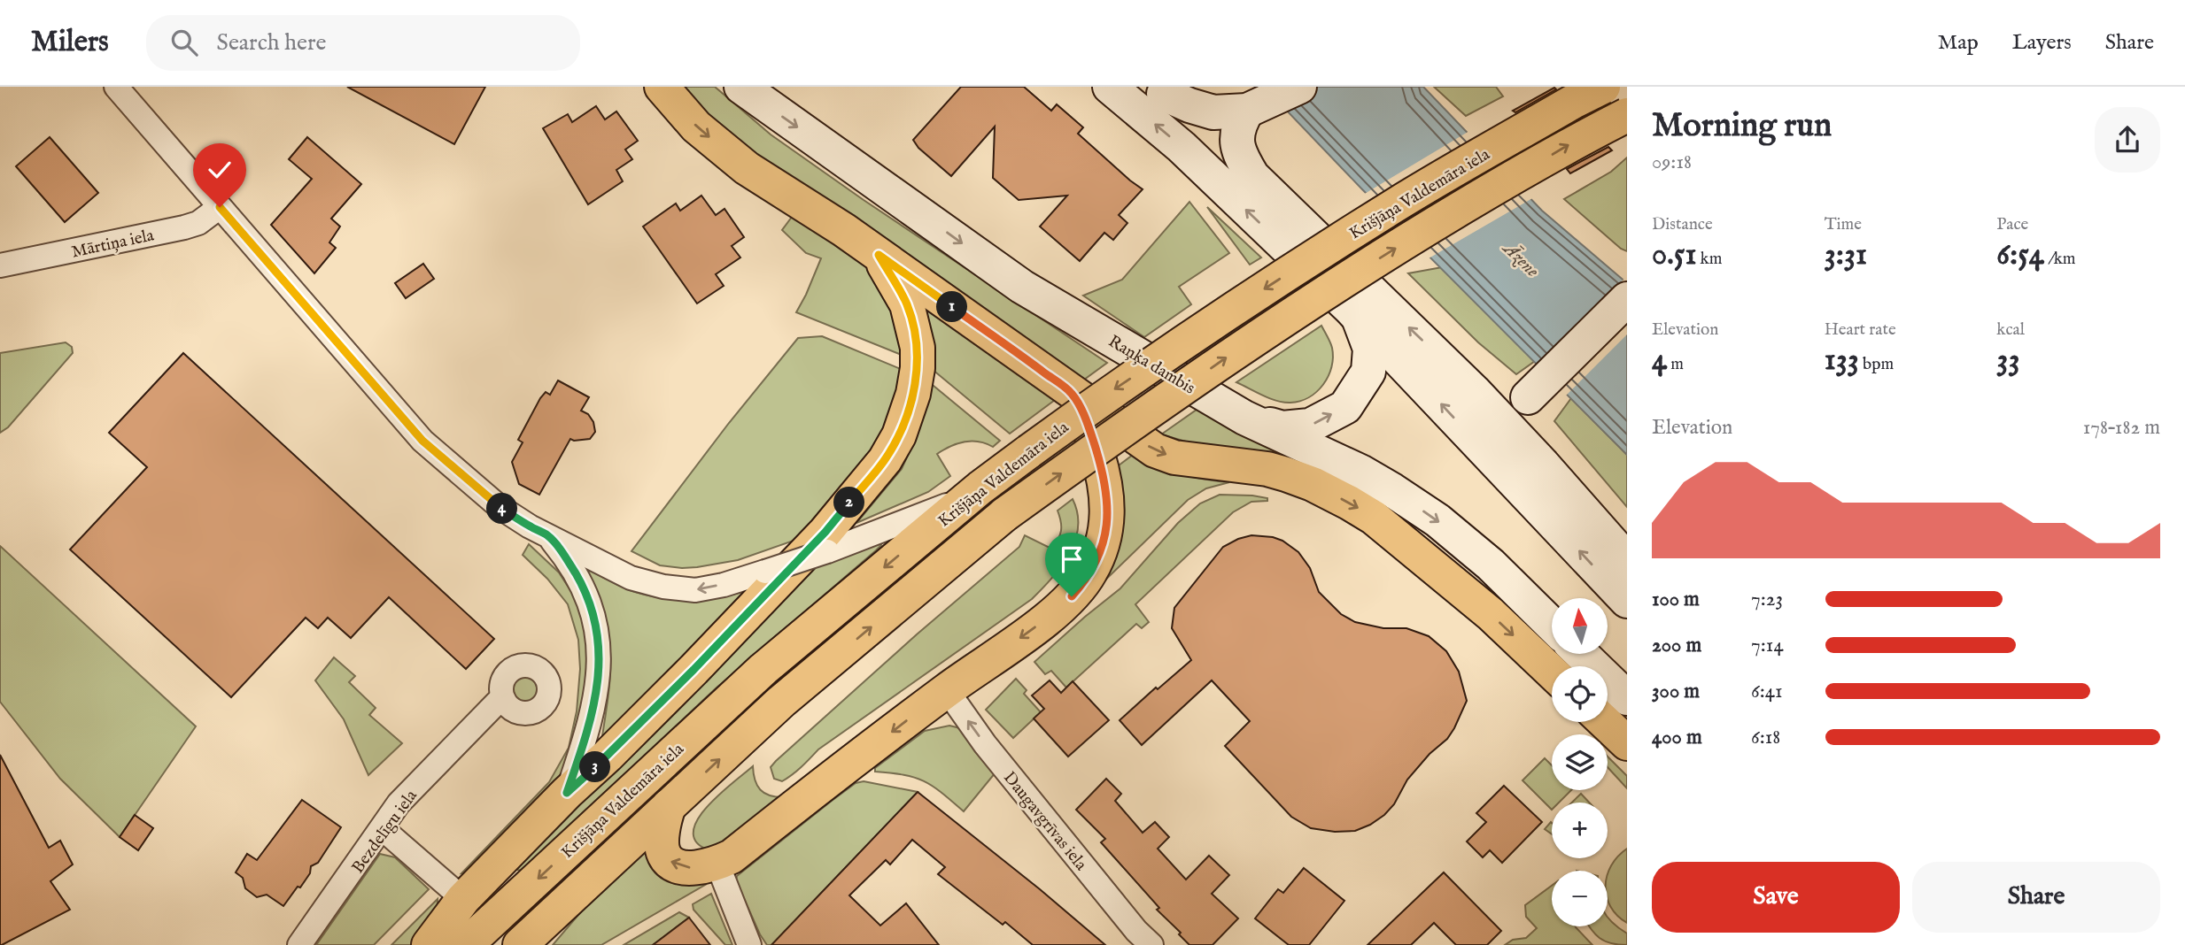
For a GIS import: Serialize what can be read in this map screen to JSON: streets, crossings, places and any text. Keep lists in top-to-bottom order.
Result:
{
  "streets": {
    "main road": ["Krišjāņa Valdemāra iela", "Raņķa dambis"],
    "street": ["Mārtiņa iela", "Daugavgrīvas iela", "Bezdelīgu iela"]
  },
  "one_way": ["Daugavgrīvas iela"],
  "water": ["Āzene"],
  "north": "top",
  "page": {
    "header": "Milers",
    "search": "Search here",
    "nav": ["Map", "Layers", "Share"],
    "heading": ["Morning run", "09:18"],
    "stats": [
      ["Distance", "0.51 km"],
      ["Time", "3:31"],
      ["Pace", "6:54 /km"],
      ["Elevation", "4 m"],
      ["Heart rate", "133 bpm"],
      ["kcal", "33"]
    ],
    "pins": [
      "1",
      "2",
      "4",
      "3"
    ],
    "chart": ["Elevation", "178–182 m"],
    "list": [
      {
        "name": "100 m",
        "note": "7:23"
      },
      {
        "name": "200 m",
        "note": "7:14"
      },
      {
        "name": "300 m",
        "note": "6:41"
      },
      {
        "name": "400 m",
        "note": "6:18"
      }
    ],
    "map_buttons": ["+", "−"],
    "buttons": ["Save", "Share"]
  }
}
